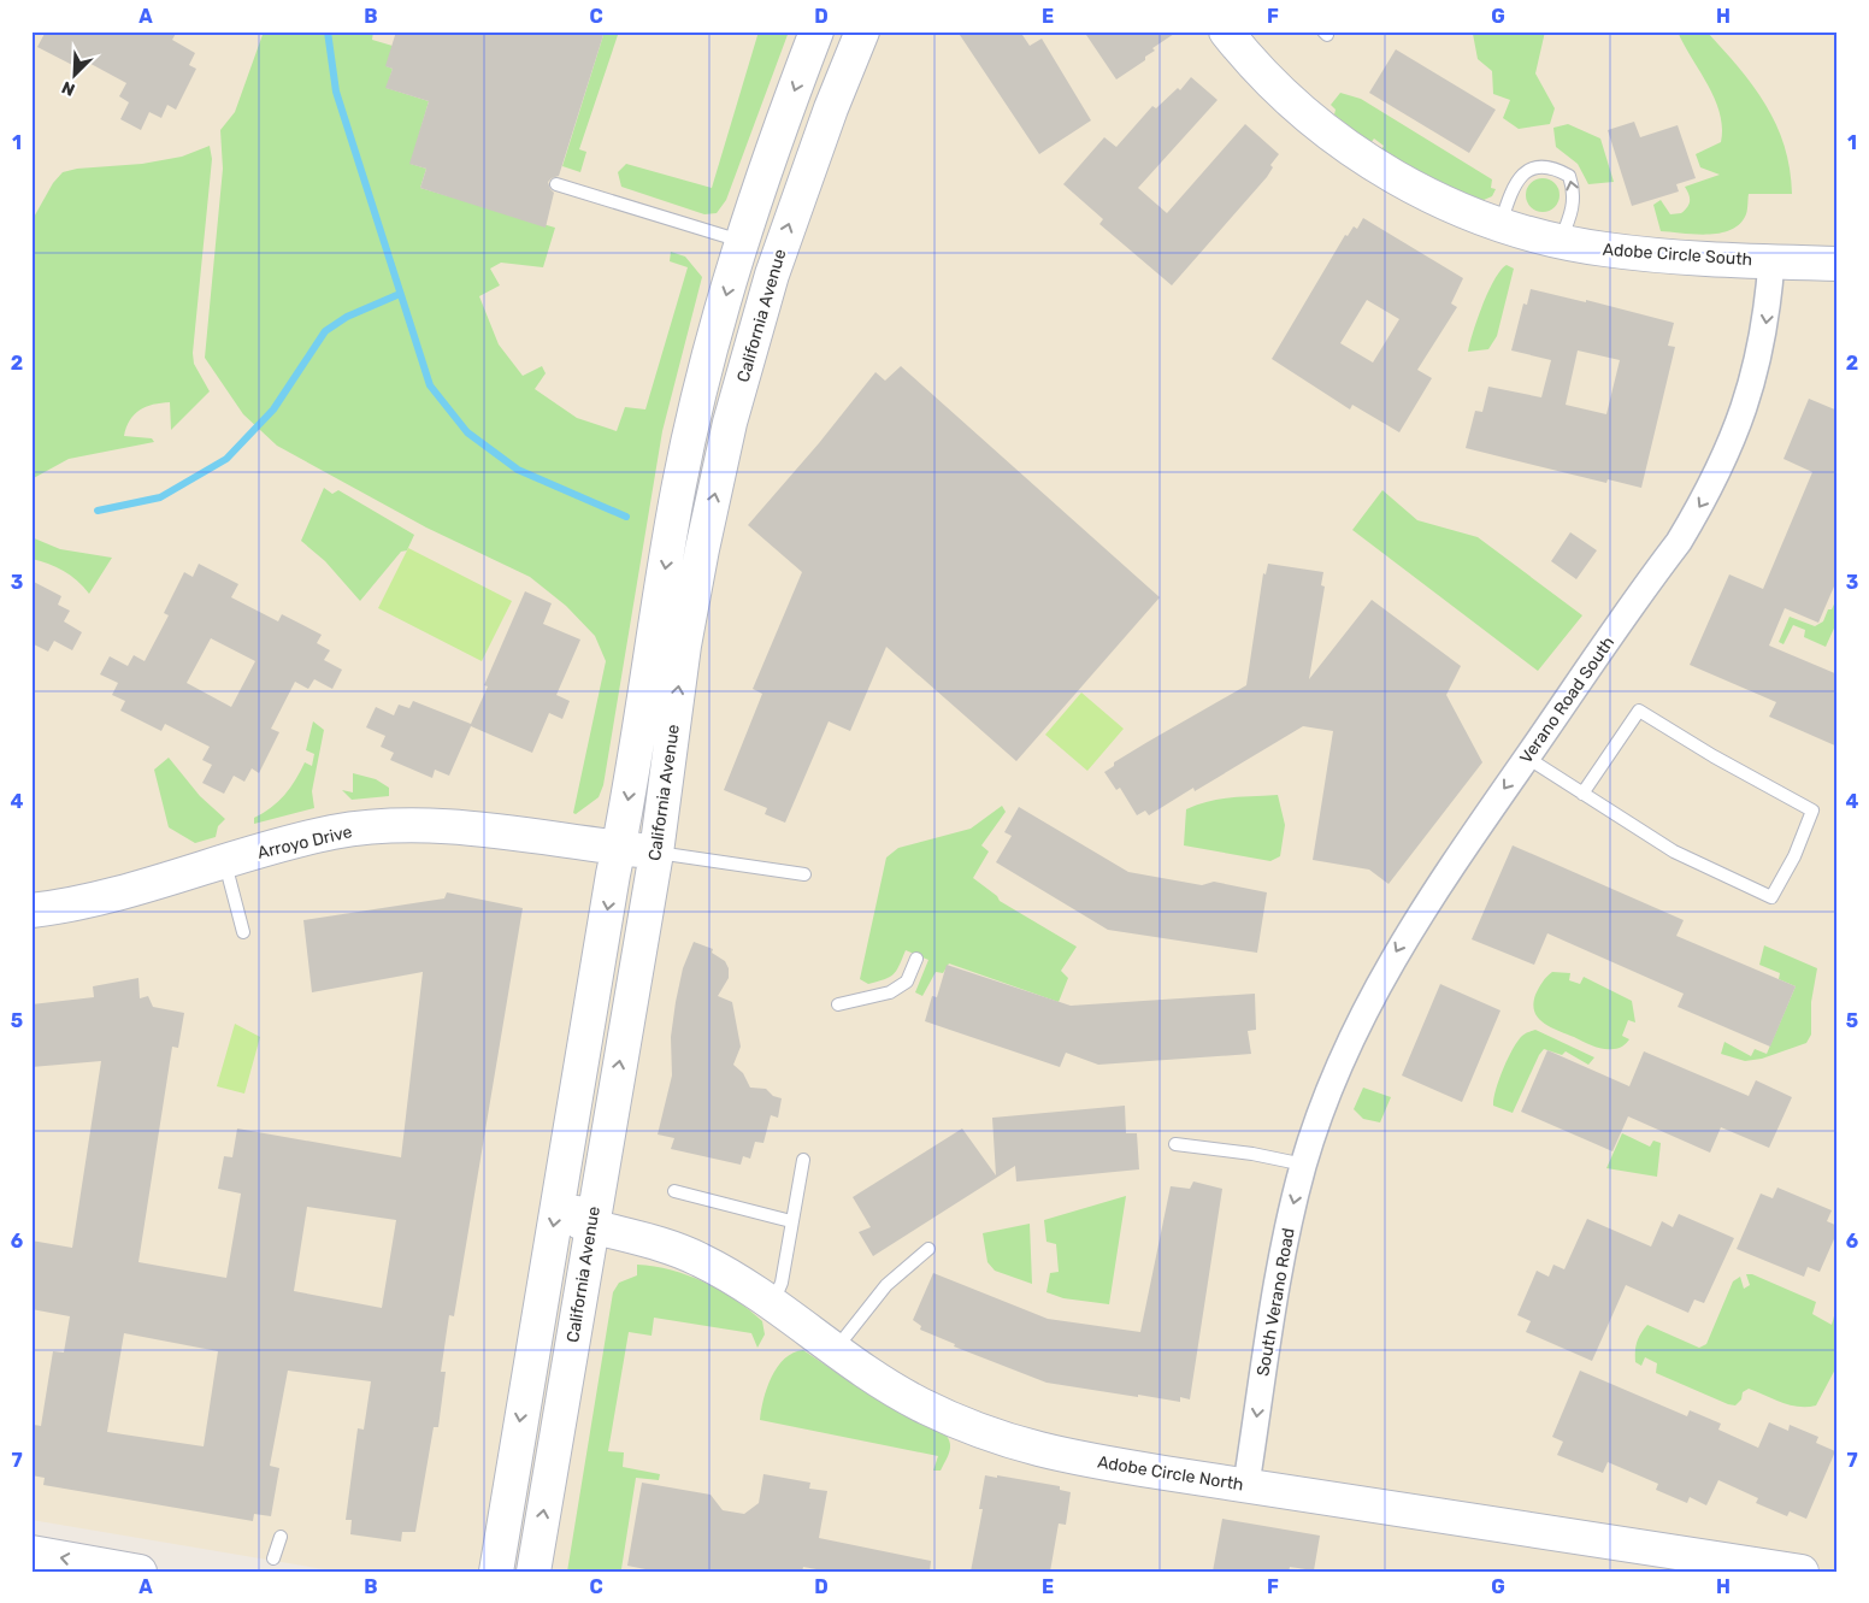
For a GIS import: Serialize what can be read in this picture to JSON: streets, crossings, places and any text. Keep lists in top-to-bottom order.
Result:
{
  "streets": {
    "main road": [
      "Adobe Circle South",
      "California Avenue",
      "Arroyo Drive",
      "Adobe Circle North"
    ],
    "street": ["Verano Road South", "South Verano Road"]
  },
  "crossings": [
    ["Adobe Circle South", "Verano Road South"],
    ["California Avenue", "Arroyo Drive"],
    ["California Avenue", "Adobe Circle North"],
    ["Verano Road South", "South Verano Road"],
    ["South Verano Road", "Adobe Circle North"]
  ],
  "one_way": ["Verano Road South", "South Verano Road"],
  "north": "bottom left",
  "grid": {
    "columns": [
      "A",
      "B",
      "C",
      "D",
      "E",
      "F",
      "G",
      "H"
    ],
    "rows": [
      "1",
      "2",
      "3",
      "4",
      "5",
      "6",
      "7"
    ]
  }
}
